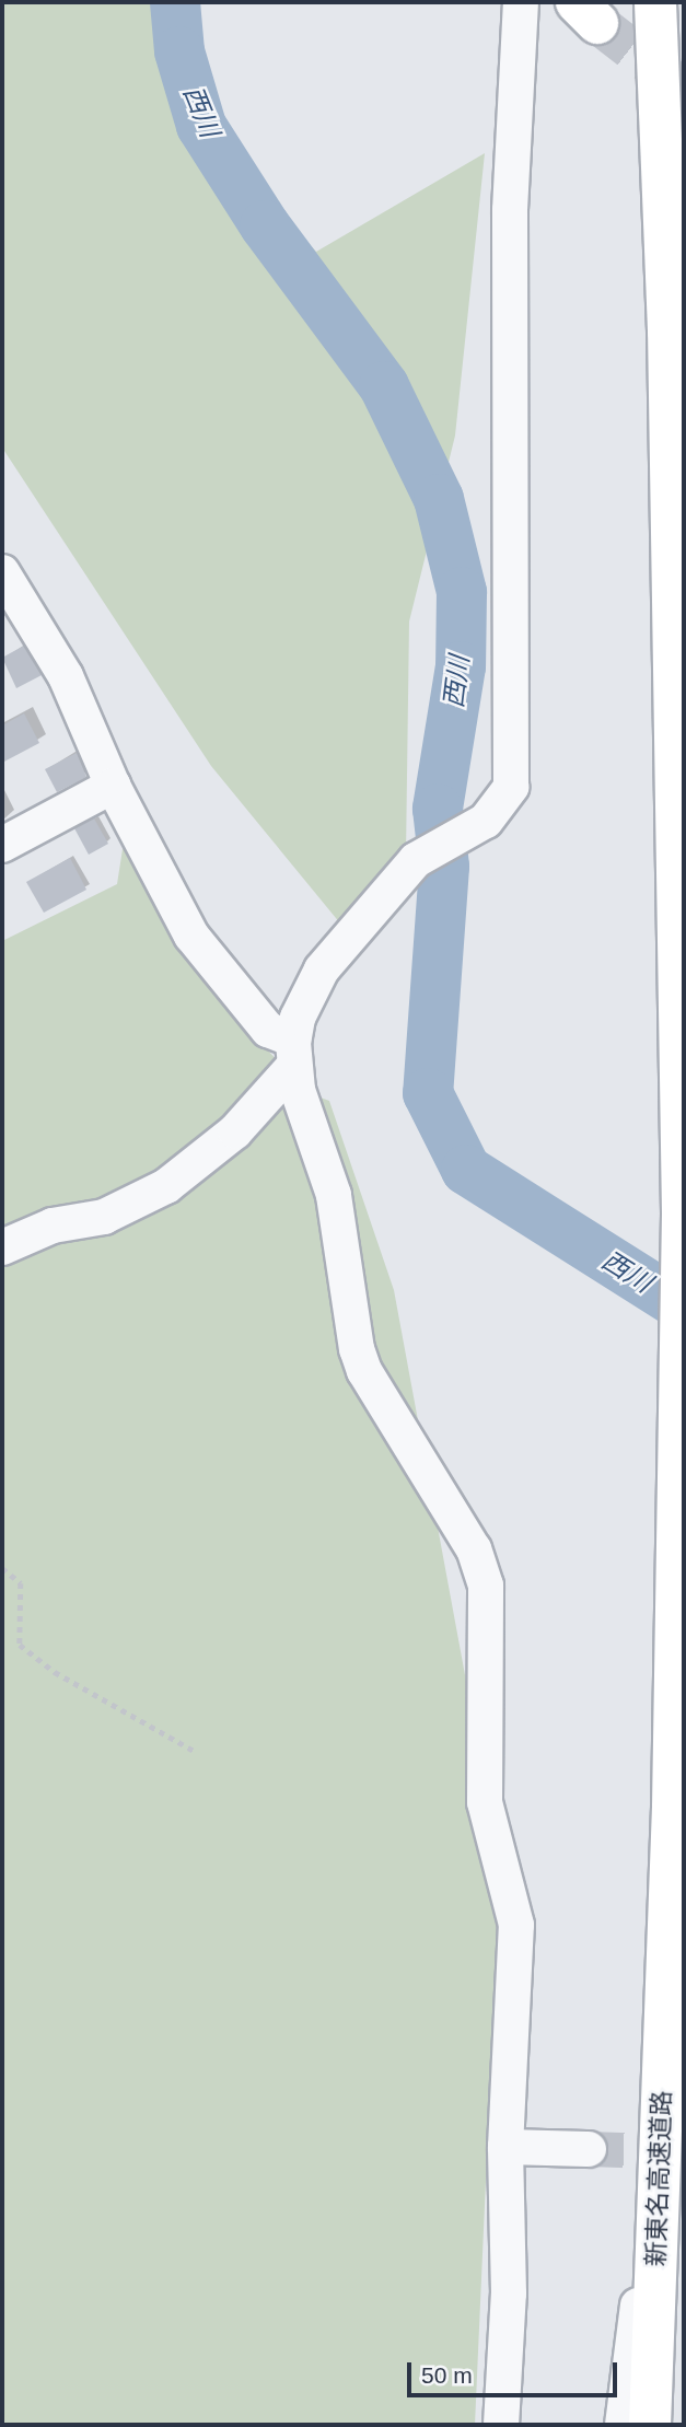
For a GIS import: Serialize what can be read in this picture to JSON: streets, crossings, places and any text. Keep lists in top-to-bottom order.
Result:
{
  "streets": {
    "highway": ["新東名高速道路"]
  },
  "water": ["西川"],
  "scale_bar": "50 m"
}
